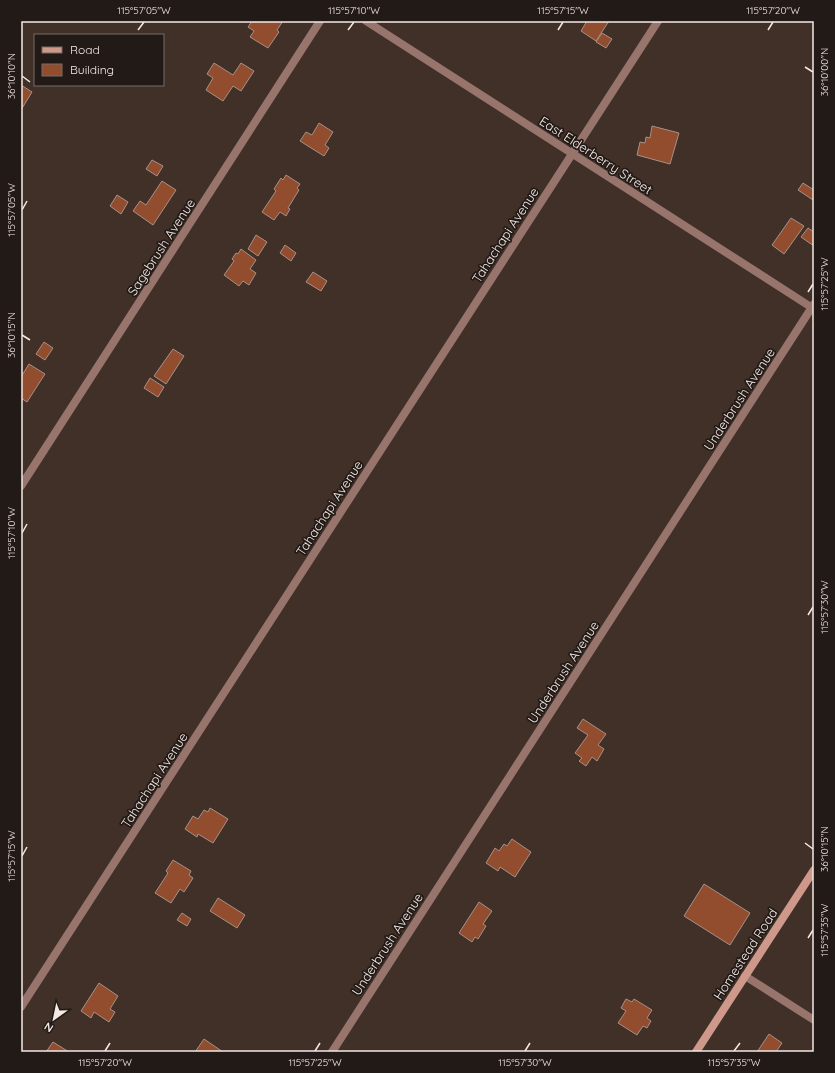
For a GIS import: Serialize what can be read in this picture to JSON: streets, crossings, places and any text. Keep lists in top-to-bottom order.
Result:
{
  "streets": {
    "main road": ["Homestead Road"],
    "street": [
      "East Elderberry Street",
      "Tahachapi Avenue",
      "Sagebrush Avenue",
      "Underbrush Avenue"
    ]
  },
  "crossings": [
    ["East Elderberry Street", "Tahachapi Avenue"],
    ["East Elderberry Street", "Underbrush Avenue"]
  ],
  "legend": ["Road", "Building"],
  "north": "bottom left",
  "coordinates": [
    "115°57'05\"W",
    "115°57'10\"W",
    "115°57'15\"W",
    "115°57'20\"W",
    "36°10'00\"N",
    "36°10'10\"N",
    "115°57'25\"W",
    "36°10'15\"N",
    "115°57'30\"W",
    "115°57'35\"W"
  ]
}
